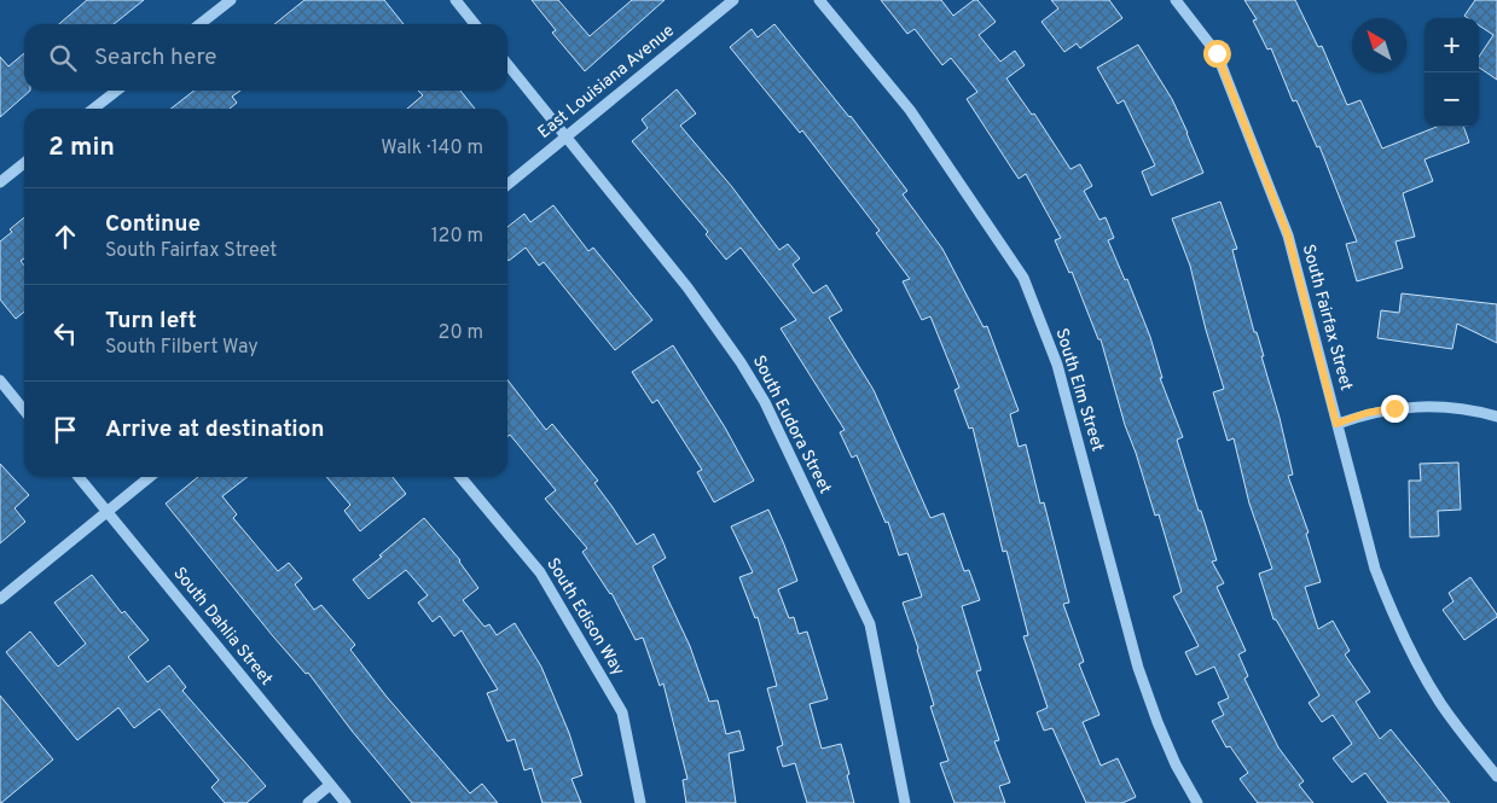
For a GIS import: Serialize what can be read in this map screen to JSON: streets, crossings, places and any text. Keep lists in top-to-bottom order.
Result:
{
  "streets": {
    "street": [
      "East Louisiana Avenue",
      "South Fairfax Street",
      "South Elm Street",
      "South Eudora Street",
      "South Edison Way",
      "South Dahlia Street"
    ]
  },
  "crossings": [
    ["East Louisiana Avenue", "South Eudora Street"]
  ],
  "north": "top left",
  "page": {
    "map_buttons": ["+", "−"],
    "search": "Search here",
    "heading": ["2 min", "Walk · 140 m"],
    "list": [
      ["Continue", "South Fairfax Street", "120 m"],
      ["Turn left", "South Filbert Way", "20 m"],
      "Arrive at destination"
    ]
  }
}
